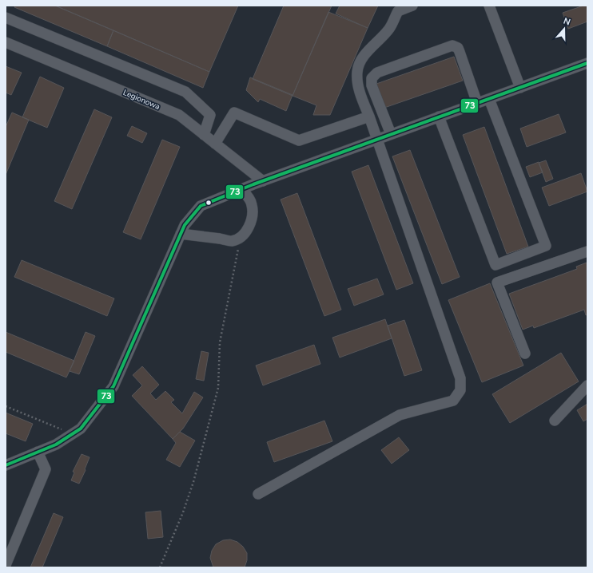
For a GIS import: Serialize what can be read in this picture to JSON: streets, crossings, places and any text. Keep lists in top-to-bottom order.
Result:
{
  "streets": {
    "street": ["Legionowa"]
  },
  "lines": ["transit line 73"],
  "north": "top"
}
